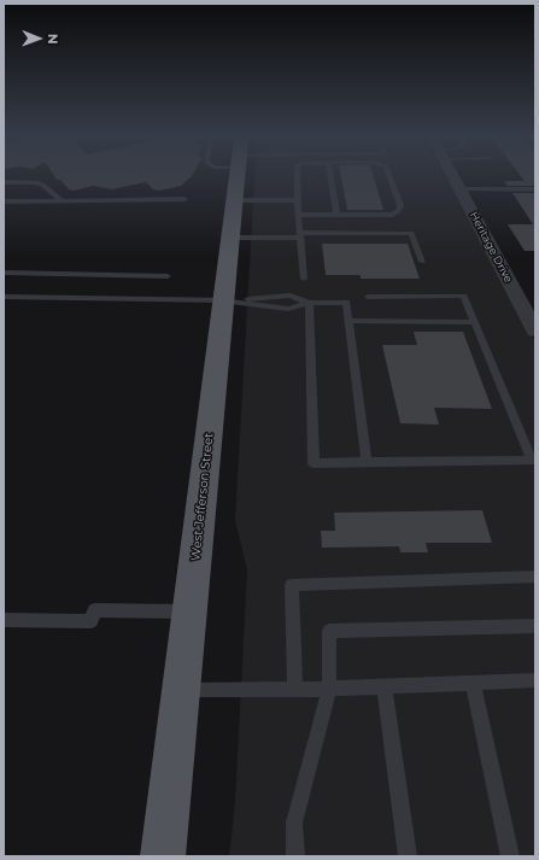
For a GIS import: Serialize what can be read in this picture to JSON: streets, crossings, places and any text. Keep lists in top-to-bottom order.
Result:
{
  "streets": {
    "main road": ["West Jefferson Street"],
    "street": ["Heritage Drive"]
  },
  "north": "right"
}
